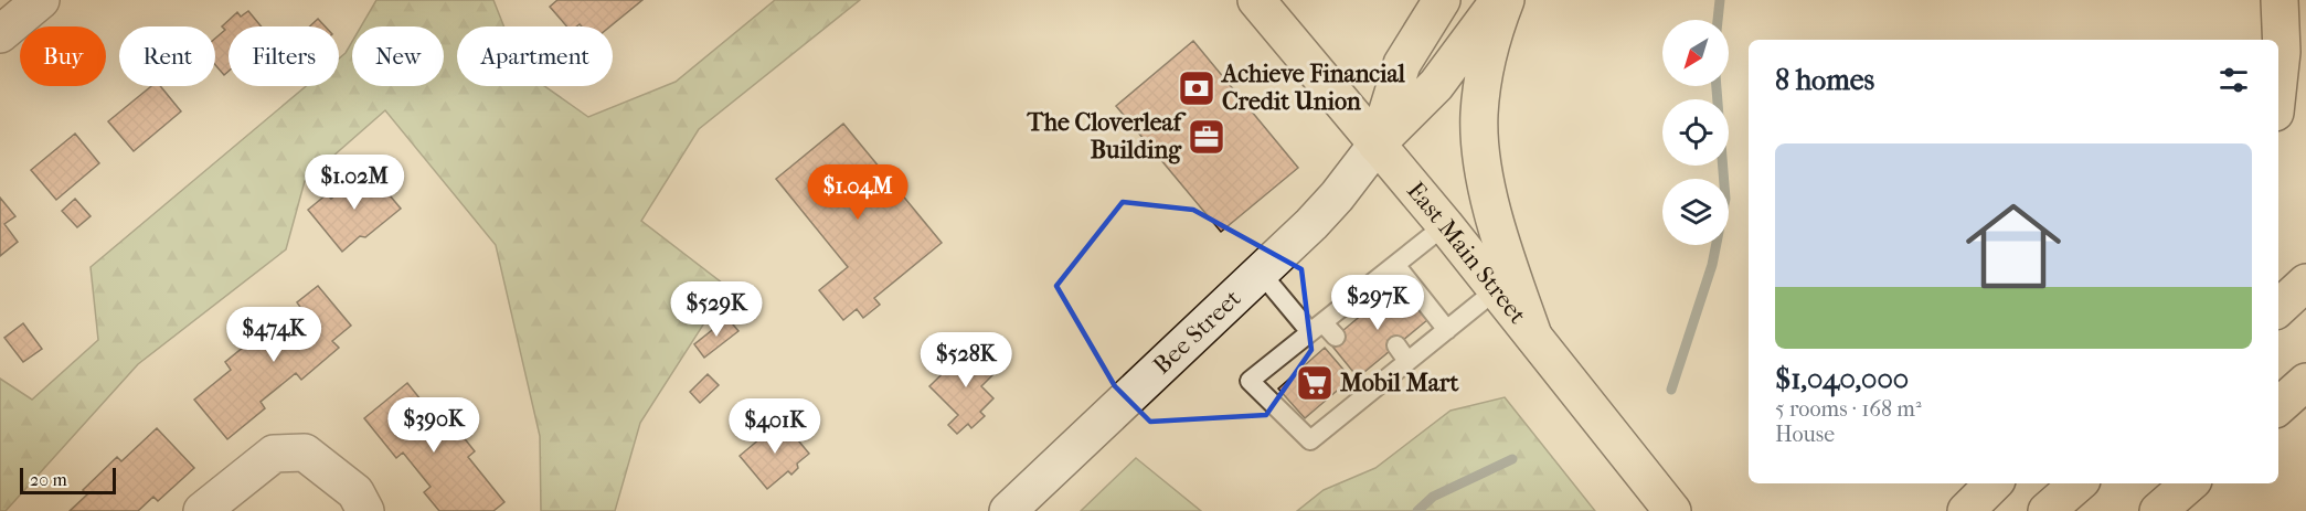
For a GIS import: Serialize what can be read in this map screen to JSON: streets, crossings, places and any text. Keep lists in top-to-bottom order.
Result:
{
  "streets": {
    "main road": ["East Main Street"],
    "street": ["Bee Street"]
  },
  "crossings": [
    ["East Main Street", "Bee Street"]
  ],
  "places": {
    "bank": ["Achieve Financial Credit Union"],
    "office": ["The Cloverleaf Building"],
    "supermarket": ["Mobil Mart"]
  },
  "scale_bar": "20 m",
  "north": "bottom left",
  "page": {
    "chip": [
      "Buy",
      "Rent",
      "Filters",
      "New",
      "Apartment"
    ],
    "heading": "8 homes",
    "list": [
      {
        "name": "$1,040,000",
        "note": "5 rooms · 168 m² · House"
      }
    ],
    "price": [
      "$1.02M",
      "$1.04M",
      "$297K",
      "$529K",
      "$474K",
      "$528K",
      "$390K",
      "$401K"
    ],
    "scale": "20 m"
  }
}
